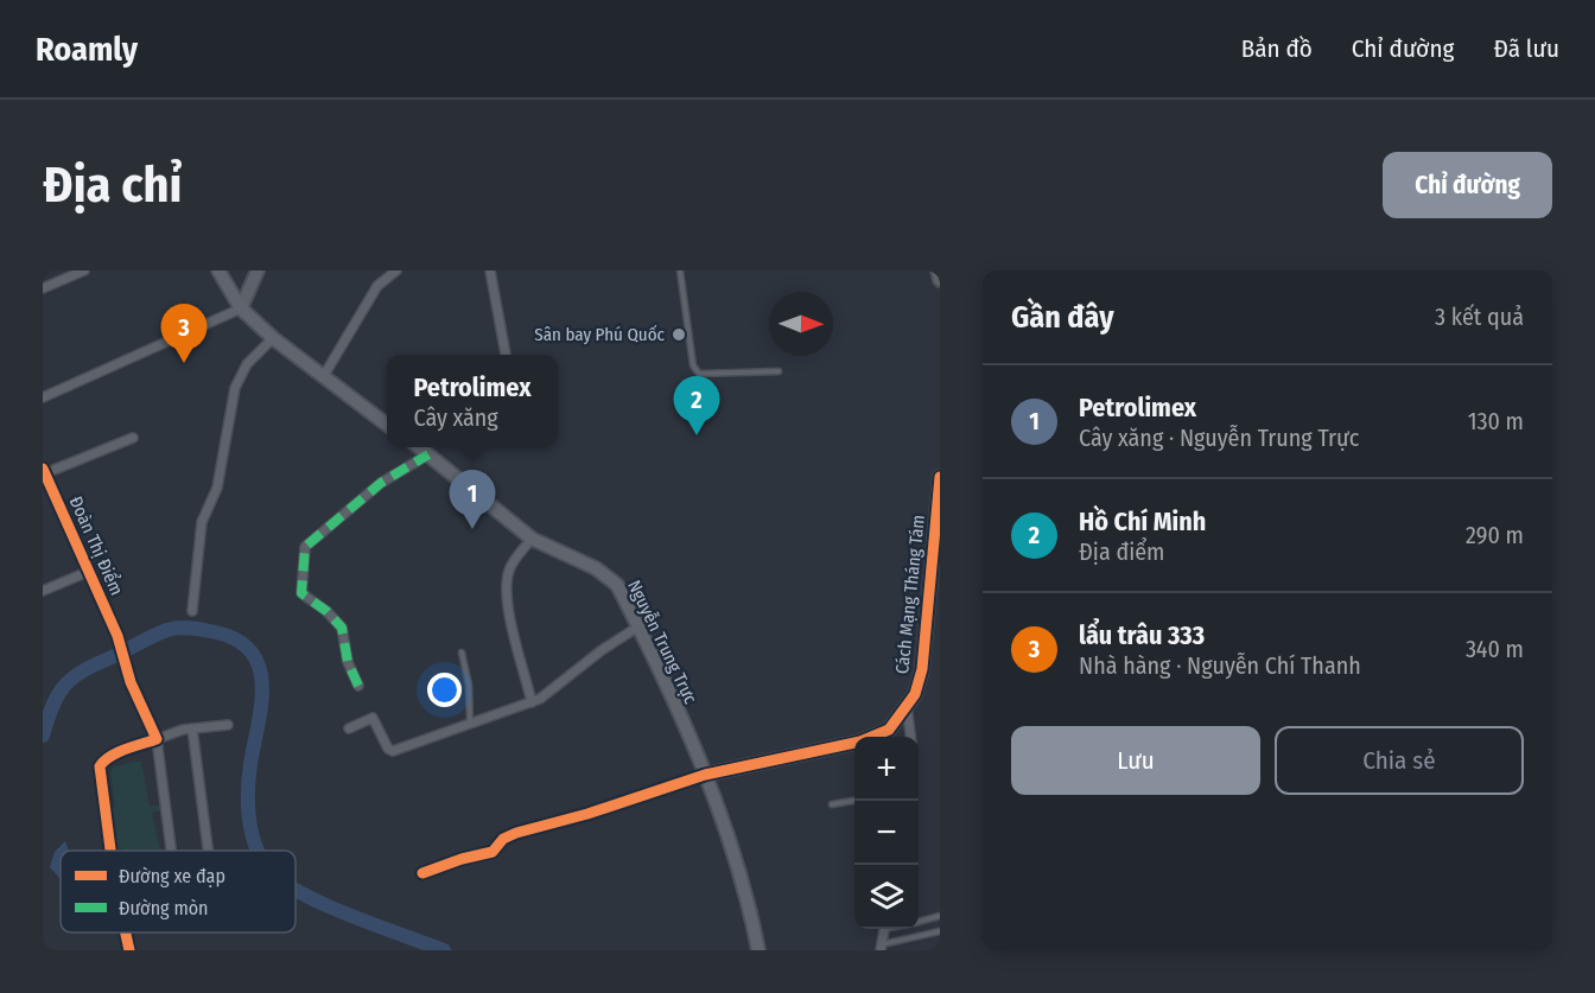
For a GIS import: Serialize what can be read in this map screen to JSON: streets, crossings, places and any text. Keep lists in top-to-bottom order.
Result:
{
  "streets": {
    "main road": ["Nguyễn Trung Trực"],
    "street": ["Đoàn Thị Điểm", "Cách Mạng Tháng Tám"]
  },
  "crossings": [
    ["Cách Mạng Tháng Tám", "Nguyễn Trung Trực"]
  ],
  "places": ["Sân bay Phú Quốc"],
  "legend": ["Đường xe đạp", "Đường mòn"],
  "north": "right",
  "page": {
    "header": "Roamly",
    "nav": ["Bản đồ", "Chỉ đường", "Đã lưu"],
    "buttons": [
      "Chỉ đường",
      ["Lưu", "Chia sẻ"]
    ],
    "title": "Địa chỉ",
    "heading": ["Gần đây", "3 kết quả"],
    "pins": ["3", "2", "1"],
    "popup": ["Petrolimex", "Cây xăng"],
    "list": [
      {
        "mark": "1",
        "name": "Petrolimex",
        "note": "Cây xăng · Nguyễn Trung Trực",
        "value": "130 m"
      },
      {
        "mark": "2",
        "name": "Hồ Chí Minh",
        "note": "Địa điểm",
        "value": "290 m"
      },
      {
        "mark": "3",
        "name": "lẩu trâu 333",
        "note": "Nhà hàng · Nguyễn Chí Thanh",
        "value": "340 m"
      }
    ],
    "map_buttons": ["+", "−"]
  }
}
